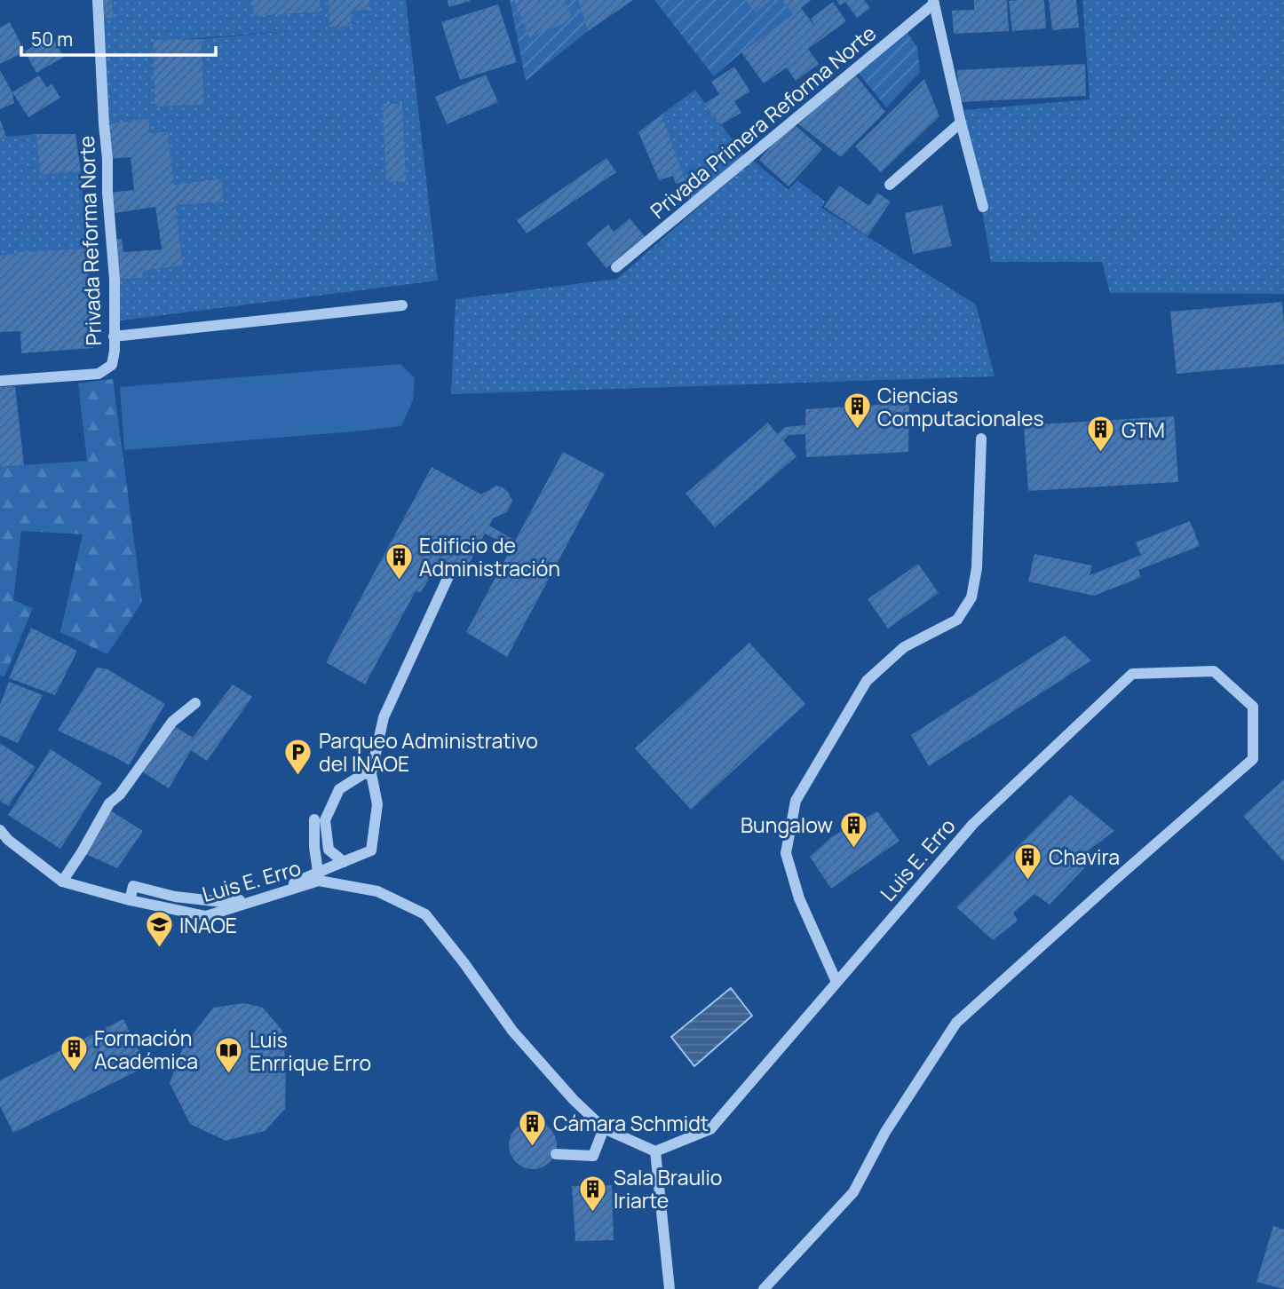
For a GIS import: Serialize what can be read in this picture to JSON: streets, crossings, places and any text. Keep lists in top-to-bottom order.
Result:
{
  "streets": {
    "street": ["Privada Primera Reforma Norte", "Privada Reforma Norte", "Luis E. Erro"]
  },
  "places": {
    "building": [
      "Ciencias Computacionales",
      "GTM",
      "Edificio de Administración",
      "Bungalow",
      "Chavira",
      "Formación Académica",
      "Cámara Schmidt",
      "Sala Braulio Iriarte"
    ],
    "parking": ["Parqueo Administrativo del INAOE"],
    "school or university": ["INAOE"],
    "library": ["Luis Enrrique Erro"]
  },
  "scale_bar": "50 m"
}
